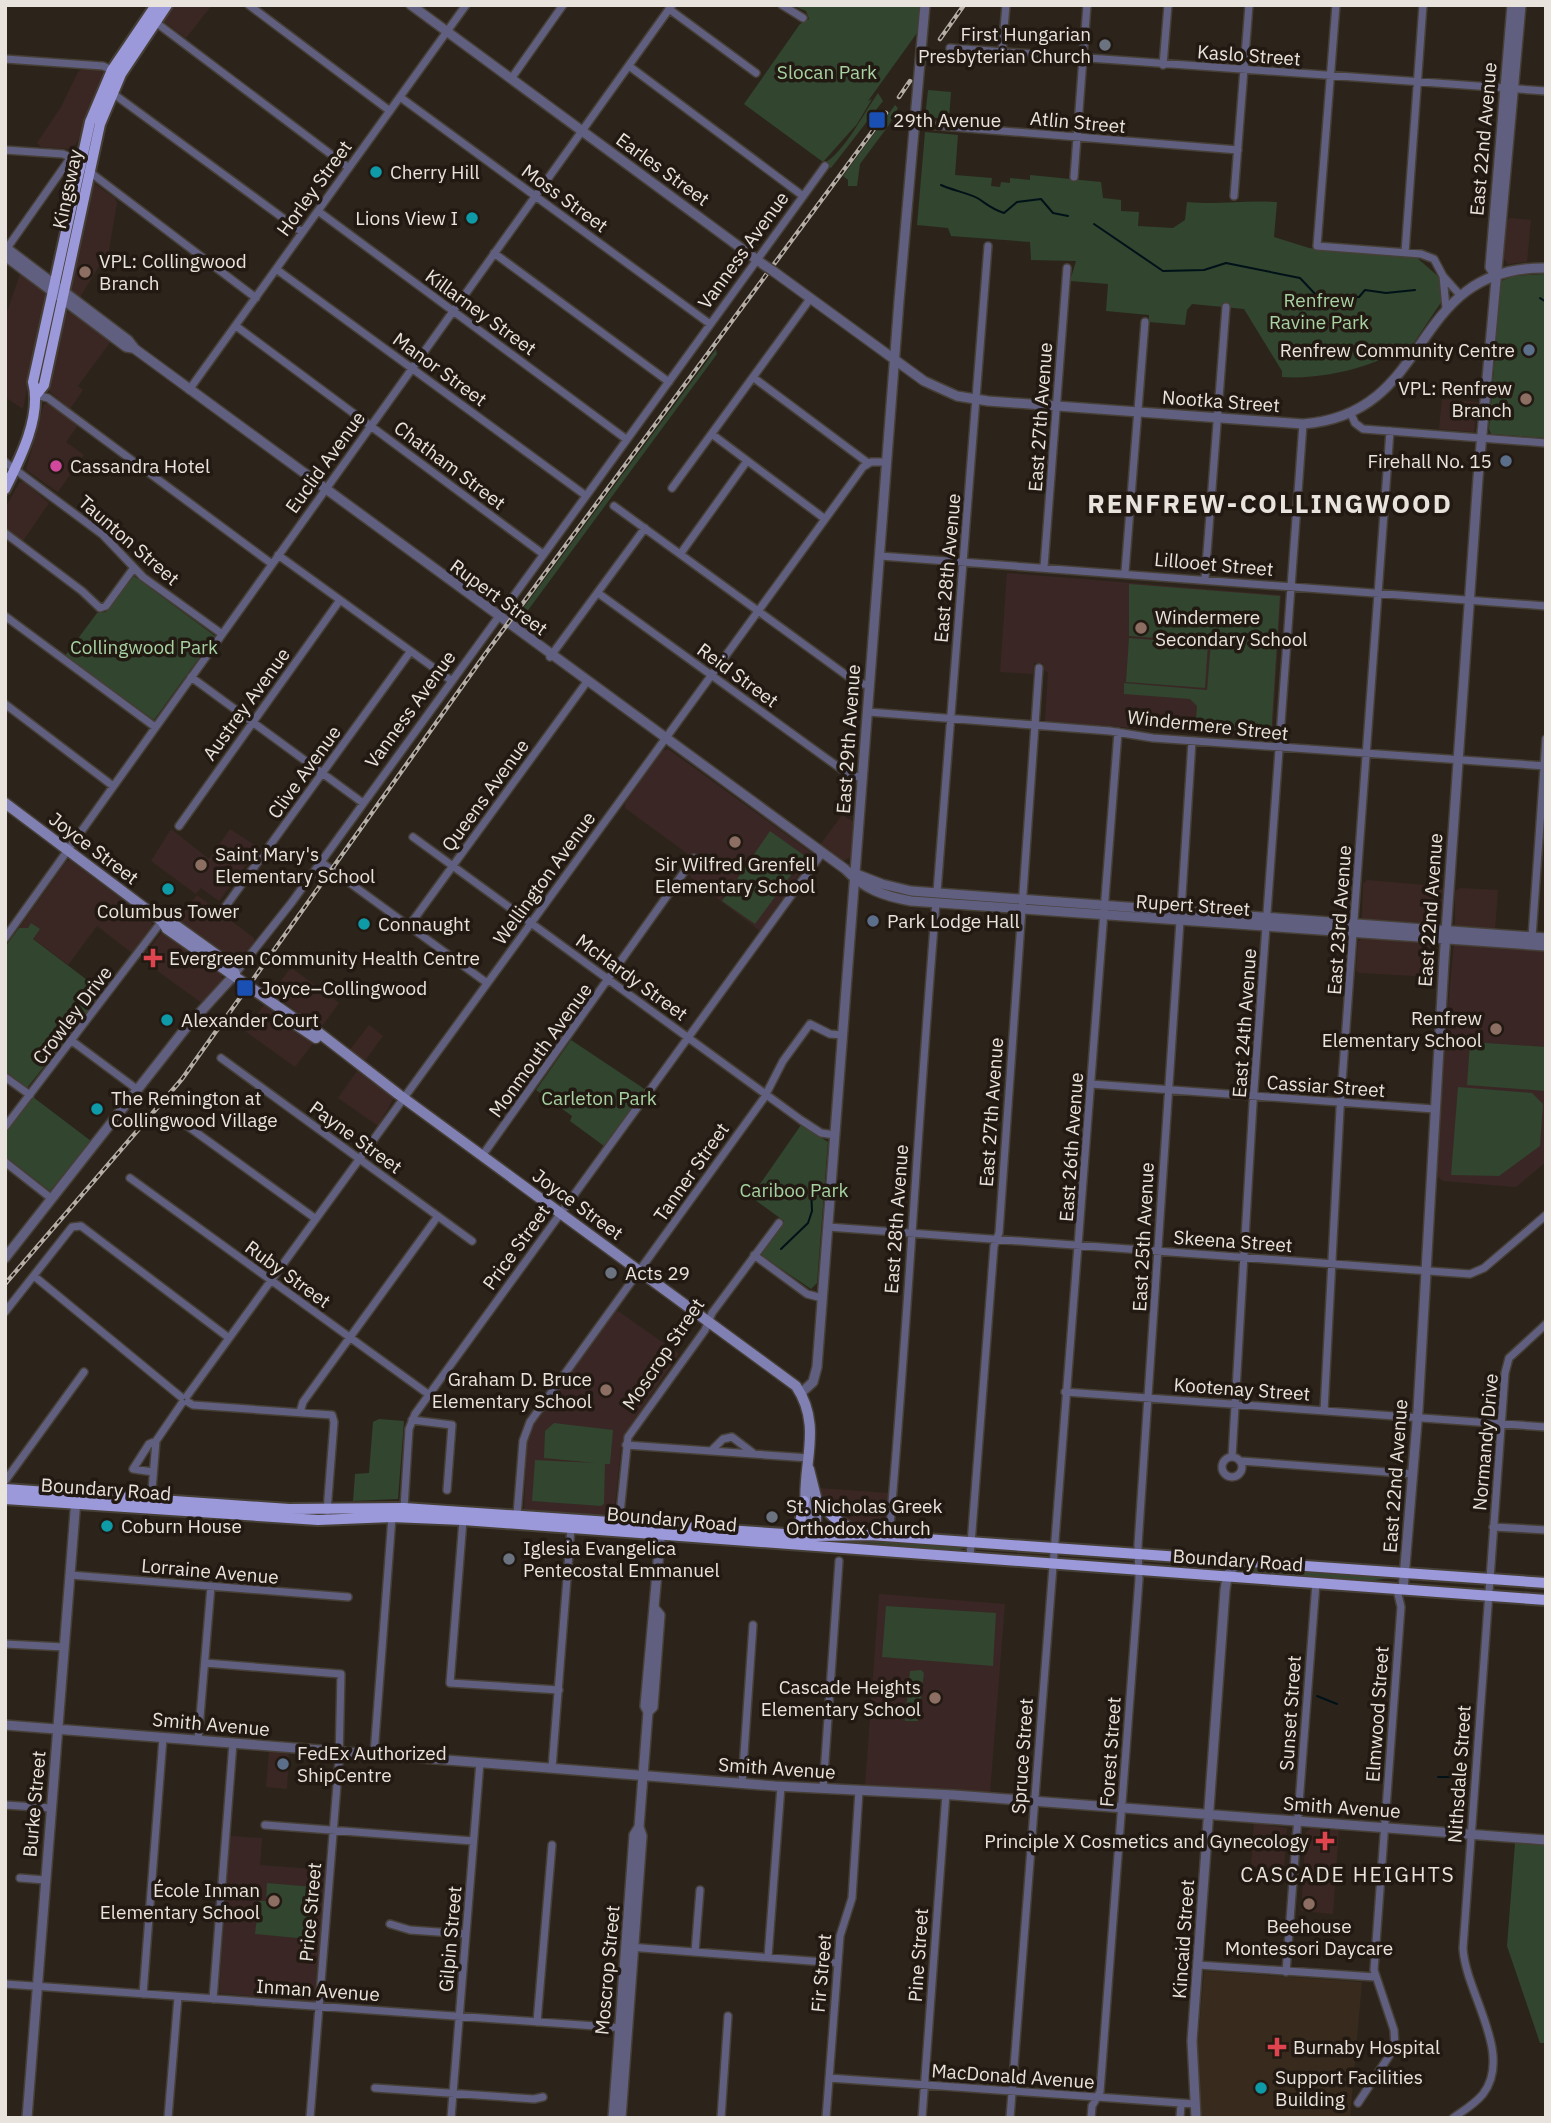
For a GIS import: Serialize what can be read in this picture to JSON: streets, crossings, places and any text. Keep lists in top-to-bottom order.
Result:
{
  "streets": {
    "main road": ["Kingsway", "Joyce Street", "Boundary Road"],
    "street": [
      "Kaslo Street",
      "Atlin Street",
      "East 22nd Avenue",
      "Earles Street",
      "Horley Street",
      "Moss Street",
      "Vanness Avenue",
      "Killarney Street",
      "Manor Street",
      "Nootka Street",
      "East 27th Avenue",
      "Euclid Avenue",
      "Chatham Street",
      "Taunton Street",
      "Lillooet Street",
      "East 28th Avenue",
      "Rupert Street",
      "Reid Street",
      "Austrey Avenue",
      "Windermere Street",
      "East 29th Avenue",
      "Clive Avenue",
      "Queens Avenue",
      "Wellington Avenue",
      "East 23rd Avenue",
      "McHardy Street",
      "Crowley Drive",
      "East 24th Avenue",
      "Monmouth Avenue",
      "Cassiar Street",
      "Payne Street",
      "East 26th Avenue",
      "Tanner Street",
      "East 25th Avenue",
      "Skeena Street",
      "Price Street",
      "Ruby Street",
      "Moscrop Street",
      "Kootenay Street",
      "Normandy Drive",
      "Lorraine Avenue",
      "Sunset Street",
      "Elmwood Street",
      "Smith Avenue",
      "Forest Street",
      "Spruce Street",
      "Nithsdale Street",
      "Burke Street",
      "Gilpin Street",
      "Kincaid Street",
      "Pine Street",
      "Fir Street",
      "Inman Avenue",
      "MacDonald Avenue"
    ]
  },
  "crossings": [
    ["Kaslo Street", "East 22nd Avenue"],
    ["Atlin Street", "East 29th Avenue"],
    ["East 22nd Avenue", "Lillooet Street"],
    ["East 22nd Avenue", "Rupert Street"],
    ["East 22nd Avenue", "Windermere Street"],
    ["East 22nd Avenue", "Cassiar Street"],
    ["East 22nd Avenue", "Skeena Street"],
    ["East 22nd Avenue", "Kootenay Street"],
    ["East 22nd Avenue", "Boundary Road"],
    ["East 22nd Avenue", "Elmwood Street"],
    ["Earles Street", "Horley Street"],
    ["Earles Street", "Vanness Avenue"],
    ["Earles Street", "Nootka Street"],
    ["Earles Street", "Euclid Avenue"],
    ["Earles Street", "East 29th Avenue"],
    ["Horley Street", "Moss Street"],
    ["Horley Street", "Killarney Street"],
    ["Horley Street", "Manor Street"],
    ["Horley Street", "Chatham Street"],
    ["Horley Street", "Rupert Street"],
    ["Kingsway", "Taunton Street"],
    ["Kingsway", "Rupert Street"],
    ["Moss Street", "Vanness Avenue"],
    ["Moss Street", "Euclid Avenue"],
    ["Vanness Avenue", "Killarney Street"],
    ["Vanness Avenue", "Manor Street"],
    ["Vanness Avenue", "Chatham Street"],
    ["Vanness Avenue", "Rupert Street"],
    ["Vanness Avenue", "Joyce Street"],
    ["Killarney Street", "Euclid Avenue"],
    ["Manor Street", "Euclid Avenue"],
    ["Nootka Street", "East 27th Avenue"],
    ["Nootka Street", "East 28th Avenue"],
    ["Nootka Street", "East 29th Avenue"],
    ["Nootka Street", "East 24th Avenue"],
    ["East 27th Avenue", "Lillooet Street"],
    ["East 27th Avenue", "Rupert Street"],
    ["East 27th Avenue", "Windermere Street"],
    ["East 27th Avenue", "Skeena Street"],
    ["East 27th Avenue", "Boundary Road"],
    ["Euclid Avenue", "Chatham Street"],
    ["Euclid Avenue", "Taunton Street"],
    ["Euclid Avenue", "Rupert Street"],
    ["Euclid Avenue", "Joyce Street"],
    ["Lillooet Street", "East 28th Avenue"],
    ["Lillooet Street", "East 29th Avenue"],
    ["Lillooet Street", "East 23rd Avenue"],
    ["Lillooet Street", "East 24th Avenue"],
    ["East 28th Avenue", "Rupert Street"],
    ["East 28th Avenue", "Windermere Street"],
    ["East 28th Avenue", "Skeena Street"],
    ["East 28th Avenue", "Boundary Road"],
    ["Rupert Street", "East 29th Avenue"],
    ["Rupert Street", "Queens Avenue"],
    ["Rupert Street", "Wellington Avenue"],
    ["Rupert Street", "East 23rd Avenue"],
    ["Rupert Street", "East 24th Avenue"],
    ["Rupert Street", "East 26th Avenue"],
    ["Rupert Street", "East 25th Avenue"],
    ["Rupert Street", "Price Street"],
    ["Reid Street", "East 29th Avenue"],
    ["Reid Street", "Wellington Avenue"],
    ["Windermere Street", "East 29th Avenue"],
    ["Windermere Street", "East 23rd Avenue"],
    ["Windermere Street", "East 24th Avenue"],
    ["Windermere Street", "East 26th Avenue"],
    ["East 29th Avenue", "Joyce Street"],
    ["East 29th Avenue", "McHardy Street"],
    ["East 29th Avenue", "Tanner Street"],
    ["East 29th Avenue", "Skeena Street"],
    ["Queens Avenue", "McHardy Street"],
    ["Joyce Street", "Wellington Avenue"],
    ["Joyce Street", "Crowley Drive"],
    ["Joyce Street", "Monmouth Avenue"],
    ["Joyce Street", "Tanner Street"],
    ["Joyce Street", "Price Street"],
    ["Joyce Street", "Moscrop Street"],
    ["Wellington Avenue", "McHardy Street"],
    ["Wellington Avenue", "Payne Street"],
    ["Wellington Avenue", "Ruby Street"],
    ["Wellington Avenue", "Boundary Road"],
    ["East 23rd Avenue", "Cassiar Street"],
    ["East 23rd Avenue", "Skeena Street"],
    ["East 23rd Avenue", "Kootenay Street"],
    ["McHardy Street", "Monmouth Avenue"],
    ["McHardy Street", "Tanner Street"],
    ["McHardy Street", "Price Street"],
    ["East 24th Avenue", "Cassiar Street"],
    ["East 24th Avenue", "Skeena Street"],
    ["East 24th Avenue", "Kootenay Street"],
    ["Cassiar Street", "East 26th Avenue"],
    ["Cassiar Street", "East 25th Avenue"],
    ["East 26th Avenue", "Skeena Street"],
    ["East 26th Avenue", "Kootenay Street"],
    ["East 26th Avenue", "Boundary Road"],
    ["East 26th Avenue", "Spruce Street"],
    ["Tanner Street", "Boundary Road"],
    ["East 25th Avenue", "Skeena Street"],
    ["East 25th Avenue", "Kootenay Street"],
    ["East 25th Avenue", "Boundary Road"],
    ["East 25th Avenue", "Forest Street"],
    ["Price Street", "Ruby Street"],
    ["Price Street", "Boundary Road"],
    ["Price Street", "Smith Avenue"],
    ["Price Street", "Inman Avenue"],
    ["Moscrop Street", "Boundary Road"],
    ["Moscrop Street", "Smith Avenue"],
    ["Moscrop Street", "Inman Avenue"],
    ["Kootenay Street", "Normandy Drive"],
    ["Normandy Drive", "Boundary Road"],
    ["Normandy Drive", "Nithsdale Street"],
    ["Boundary Road", "Sunset Street"],
    ["Boundary Road", "Elmwood Street"],
    ["Boundary Road", "Forest Street"],
    ["Boundary Road", "Spruce Street"],
    ["Boundary Road", "Nithsdale Street"],
    ["Boundary Road", "Burke Street"],
    ["Boundary Road", "Kincaid Street"],
    ["Lorraine Avenue", "Burke Street"],
    ["Sunset Street", "Smith Avenue"],
    ["Elmwood Street", "Smith Avenue"],
    ["Smith Avenue", "Forest Street"],
    ["Smith Avenue", "Spruce Street"],
    ["Smith Avenue", "Nithsdale Street"],
    ["Smith Avenue", "Burke Street"],
    ["Smith Avenue", "Gilpin Street"],
    ["Smith Avenue", "Kincaid Street"],
    ["Smith Avenue", "Pine Street"],
    ["Smith Avenue", "Fir Street"],
    ["Forest Street", "MacDonald Avenue"],
    ["Spruce Street", "MacDonald Avenue"],
    ["Burke Street", "Inman Avenue"],
    ["Gilpin Street", "Inman Avenue"],
    ["Kincaid Street", "MacDonald Avenue"],
    ["Pine Street", "MacDonald Avenue"],
    ["Fir Street", "MacDonald Avenue"]
  ],
  "districts": ["RENFREW-COLLINGWOOD", "CASCADE HEIGHTS"],
  "parks": [
    "Slocan Park",
    "Renfrew Ravine Park",
    "Collingwood Park",
    "Carleton Park",
    "Cariboo Park"
  ],
  "places": {
    "other": [
      "First Hungarian Presbyterian Church",
      "Cherry Hill",
      "Lions View I",
      "VPL: Collingwood Branch",
      "Renfrew Community Centre",
      "VPL: Renfrew Branch",
      "Firehall No. 15",
      "Cassandra Hotel",
      "Windermere Secondary School",
      "Sir Wilfred Grenfell Elementary School",
      "Saint Mary's Elementary School",
      "Columbus Tower",
      "Park Lodge Hall",
      "Connaught",
      "Alexander Court",
      "Renfrew Elementary School",
      "The Remington at Collingwood Village",
      "Acts 29",
      "Graham D. Bruce Elementary School",
      "St. Nicholas Greek Orthodox Church",
      "Coburn House",
      "Iglesia Evangelica Pentecostal Emmanuel",
      "Cascade Heights Elementary School",
      "FedEx Authorized ShipCentre",
      "École Inman Elementary School",
      "Beehouse Montessori Daycare",
      "Support Facilities Building"
    ],
    "transit": ["29th Avenue", "Joyce–Collingwood"],
    "health": ["Evergreen Community Health Centre", "Principle X Cosmetics and Gynecology", "Burnaby Hospital"]
  }
}
